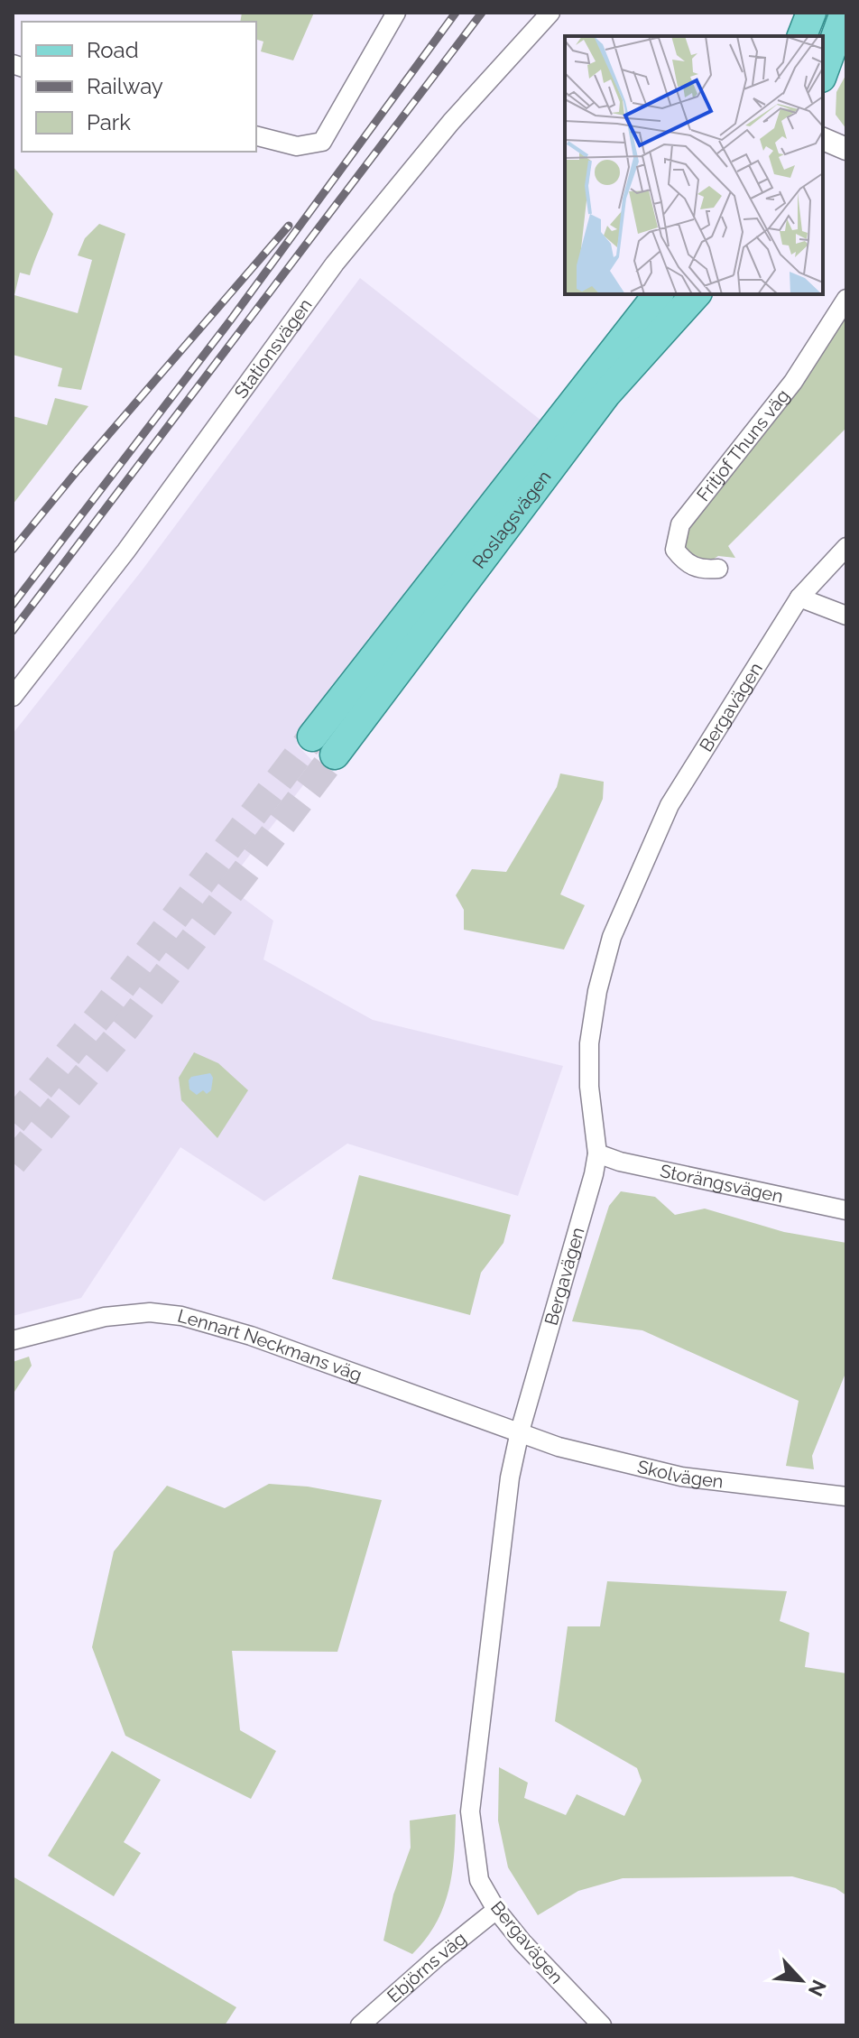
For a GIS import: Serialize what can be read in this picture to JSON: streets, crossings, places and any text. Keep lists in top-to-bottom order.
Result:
{
  "streets": {
    "main road": ["Roslagsvägen"],
    "street": [
      "Stationsvägen",
      "Fritjof Thuns väg",
      "Bergavägen",
      "Storängsvägen",
      "Lennart Neckmans väg",
      "Skolvägen",
      "Ebjörns väg"
    ]
  },
  "crossings": [
    ["Bergavägen", "Storängsvägen"],
    ["Bergavägen", "Lennart Neckmans väg"],
    ["Bergavägen", "Skolvägen"],
    ["Bergavägen", "Ebjörns väg"],
    ["Lennart Neckmans väg", "Skolvägen"]
  ],
  "legend": ["Road", "Railway", "Park"],
  "north": "bottom right"
}
